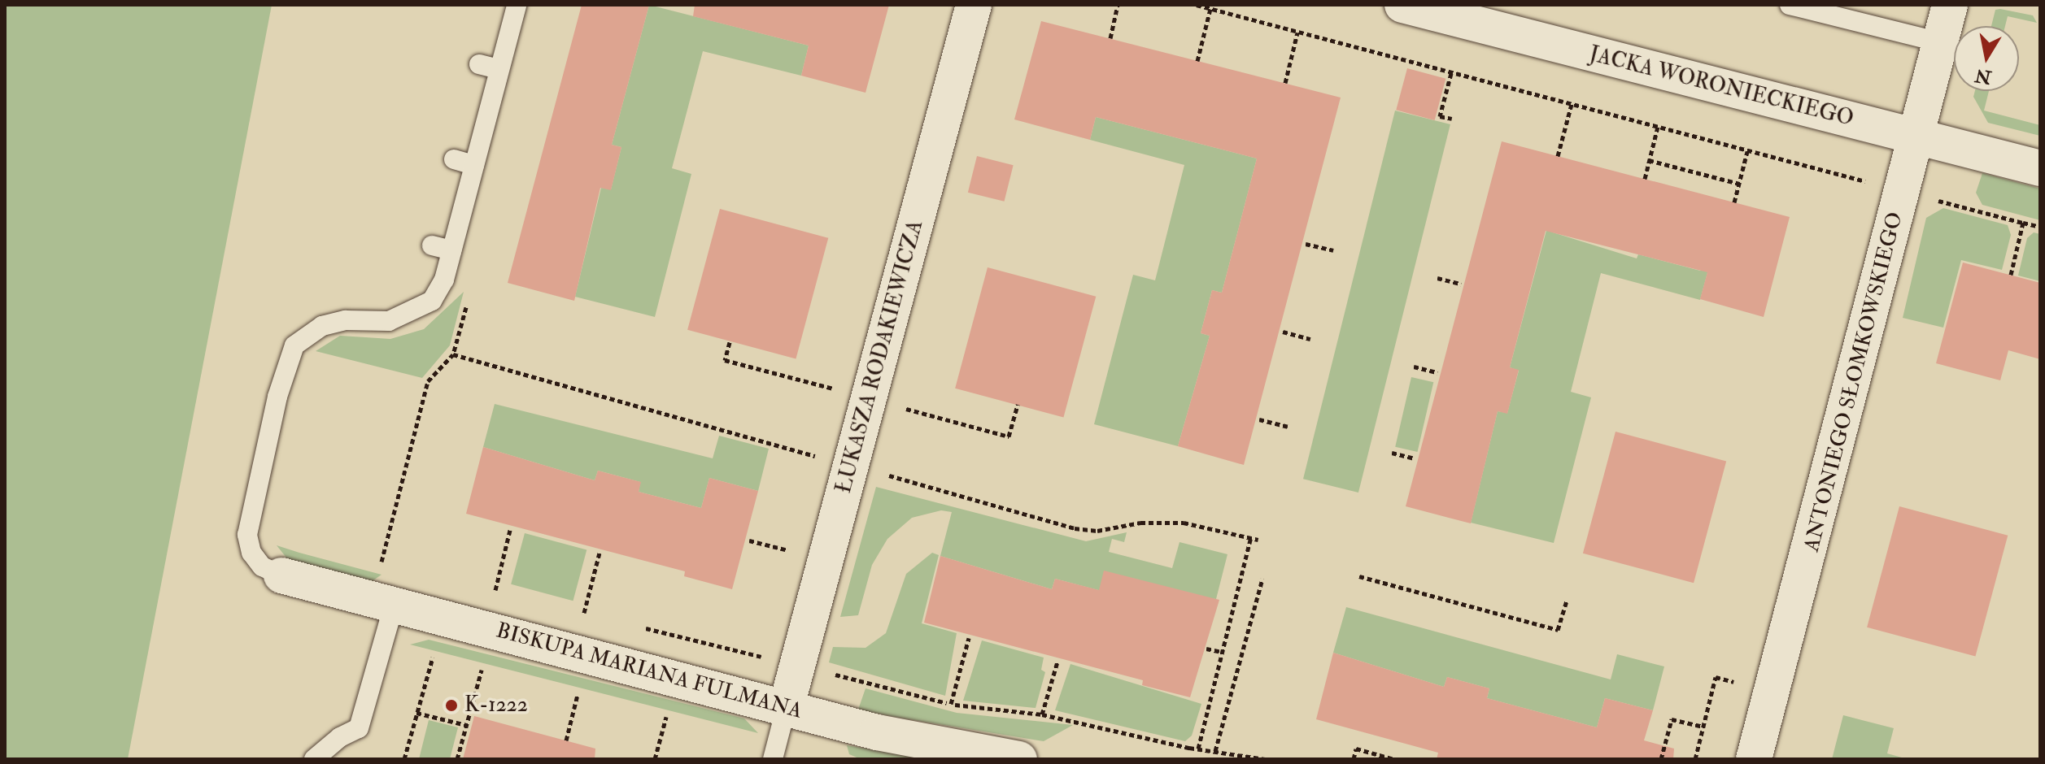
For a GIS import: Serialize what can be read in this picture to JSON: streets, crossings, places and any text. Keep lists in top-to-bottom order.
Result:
{
  "streets": {
    "street": [
      "JACKA WORONIECKIEGO",
      "ŁUKASZA RODAKIEWICZA",
      "ANTONIEGO SŁOMKOWSKIEGO",
      "BISKUPA MARIANA FULMANA"
    ]
  },
  "crossings": [
    ["JACKA WORONIECKIEGO", "ANTONIEGO SŁOMKOWSKIEGO"],
    ["ŁUKASZA RODAKIEWICZA", "BISKUPA MARIANA FULMANA"]
  ],
  "places": ["K-1222"],
  "north": "bottom"
}
